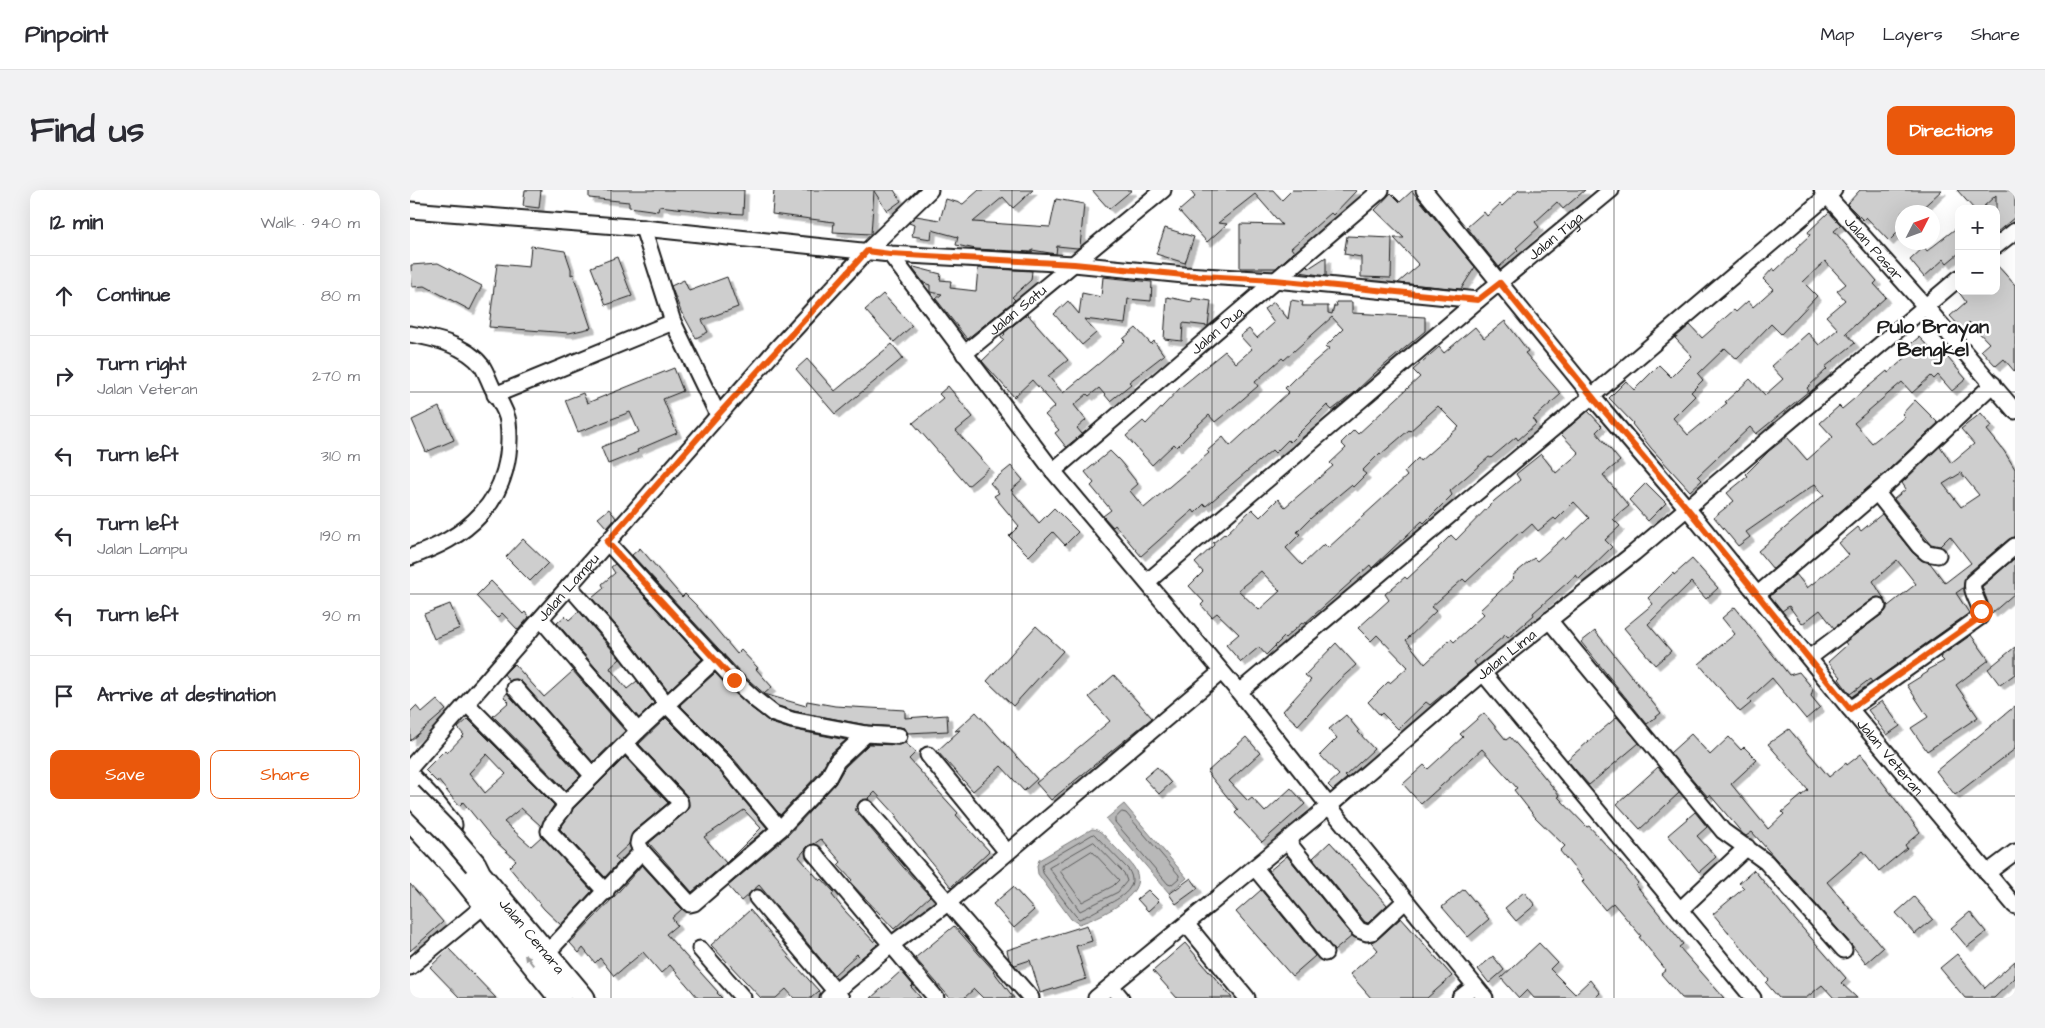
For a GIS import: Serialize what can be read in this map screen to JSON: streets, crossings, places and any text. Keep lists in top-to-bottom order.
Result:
{
  "streets": {
    "highway": ["Jalan Cemara"],
    "street": [
      "Jalan Tiga",
      "Jalan Pasar",
      "Jalan Satu",
      "Jalan Dua",
      "Jalan Lampu",
      "Jalan Lima",
      "Jalan Veteran"
    ]
  },
  "crossings": [
    ["Jalan Tiga", "Jalan Veteran"],
    ["Jalan Pasar", "Jalan Lima"],
    ["Jalan Lima", "Jalan Veteran"]
  ],
  "districts": ["Pulo Brayan Bengkel"],
  "north": "top right",
  "page": {
    "header": "Pinpoint",
    "nav": ["Map", "Layers", "Share"],
    "title": "Find us",
    "buttons": [
      "Directions",
      ["Save", "Share"]
    ],
    "heading": ["12 min", "Walk · 940 m"],
    "map_buttons": ["+", "−"],
    "list": [
      ["Continue", "80 m"],
      ["Turn right", "Jalan Veteran", "270 m"],
      ["Turn left", "310 m"],
      ["Turn left", "Jalan Lampu", "190 m"],
      ["Turn left", "90 m"],
      "Arrive at destination"
    ]
  }
}
